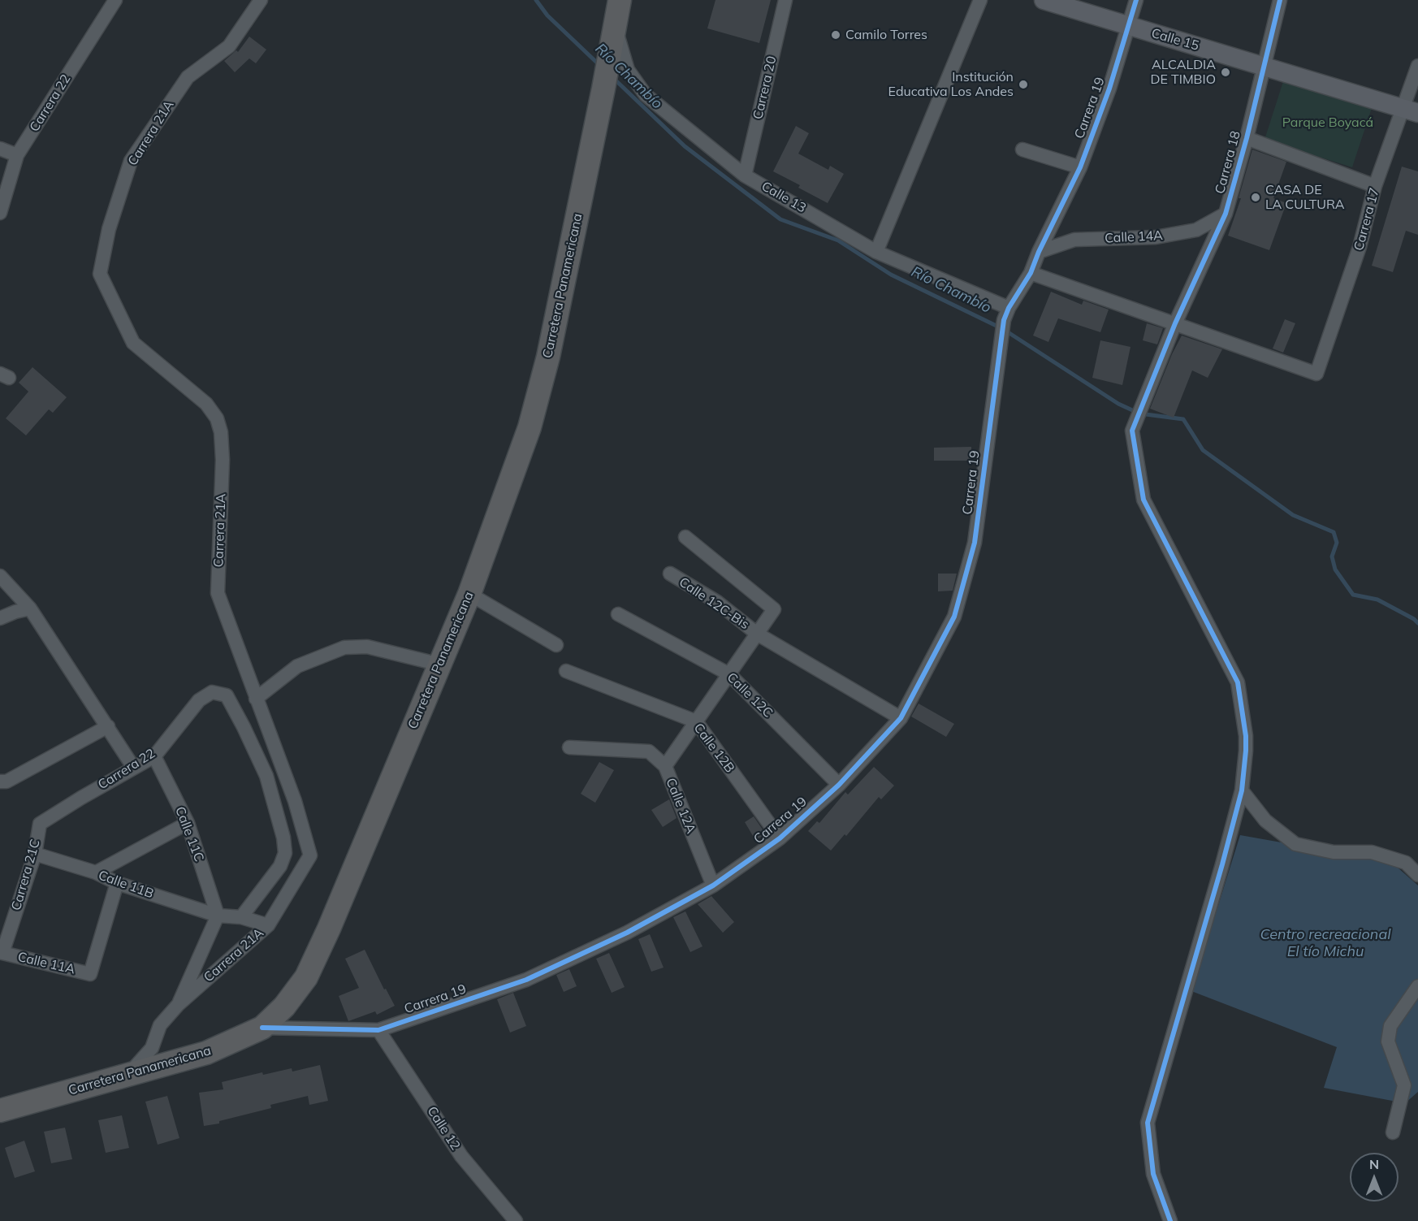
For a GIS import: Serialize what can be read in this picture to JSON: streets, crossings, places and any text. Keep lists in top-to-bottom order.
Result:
{
  "streets": {
    "highway": ["Carretera Panamericana"],
    "main road": ["Calle 15"],
    "street": [
      "Carrera 20",
      "Carrera 22",
      "Carrera 19",
      "Carrera 21A",
      "Carrera 18",
      "Calle 13",
      "Carrera 17",
      "Calle 14A",
      "Calle 12C-Bis",
      "Calle 12C",
      "Calle 12B",
      "Calle 12A",
      "Calle 11C",
      "Carrera 21C",
      "Calle 11B",
      "Calle 11A",
      "Calle 12"
    ]
  },
  "crossings": [
    ["Calle 15", "Carrera 19"],
    ["Calle 15", "Carrera 18"],
    ["Calle 15", "Carrera 17"],
    ["Carrera 20", "Calle 13"],
    ["Carrera 22", "Calle 11C"],
    ["Carrera 22", "Carrera 21C"],
    ["Carrera 22", "Calle 11B"],
    ["Carrera 19", "Calle 13"],
    ["Carrera 19", "Calle 14A"],
    ["Carrera 19", "Carretera Panamericana"],
    ["Carrera 19", "Calle 12C-Bis"],
    ["Carrera 19", "Calle 12C"],
    ["Carrera 19", "Calle 12B"],
    ["Carrera 19", "Calle 12A"],
    ["Carrera 19", "Calle 12"],
    ["Carrera 21A", "Carretera Panamericana"],
    ["Carrera 21A", "Calle 11B"],
    ["Carrera 18", "Carrera 17"],
    ["Carrera 18", "Calle 14A"],
    ["Calle 13", "Carretera Panamericana"],
    ["Calle 11C", "Calle 11B"],
    ["Carrera 21C", "Calle 11B"],
    ["Carrera 21C", "Calle 11A"],
    ["Calle 11B", "Calle 11A"]
  ],
  "water": ["Río Chambío", "Centro recreacional El tío Michu"],
  "parks": ["Parque Boyacá"],
  "places": [
    "Camilo Torres",
    "ALCALDIA DE TIMBIO",
    "Institución Educativa Los Andes",
    "CASA DE LA CULTURA"
  ],
  "north": "top"
}
